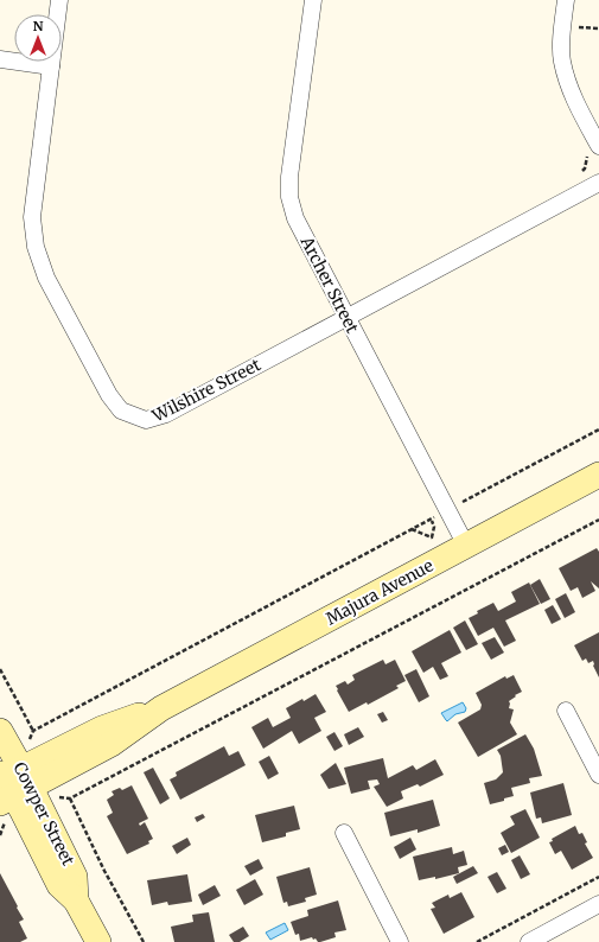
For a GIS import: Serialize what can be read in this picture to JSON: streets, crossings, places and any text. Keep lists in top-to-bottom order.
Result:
{
  "streets": {
    "main road": ["Majura Avenue", "Cowper Street"],
    "street": ["Archer Street", "Wilshire Street"]
  },
  "crossings": [
    ["Archer Street", "Wilshire Street"],
    ["Archer Street", "Majura Avenue"],
    ["Majura Avenue", "Cowper Street"]
  ],
  "north": "top"
}
